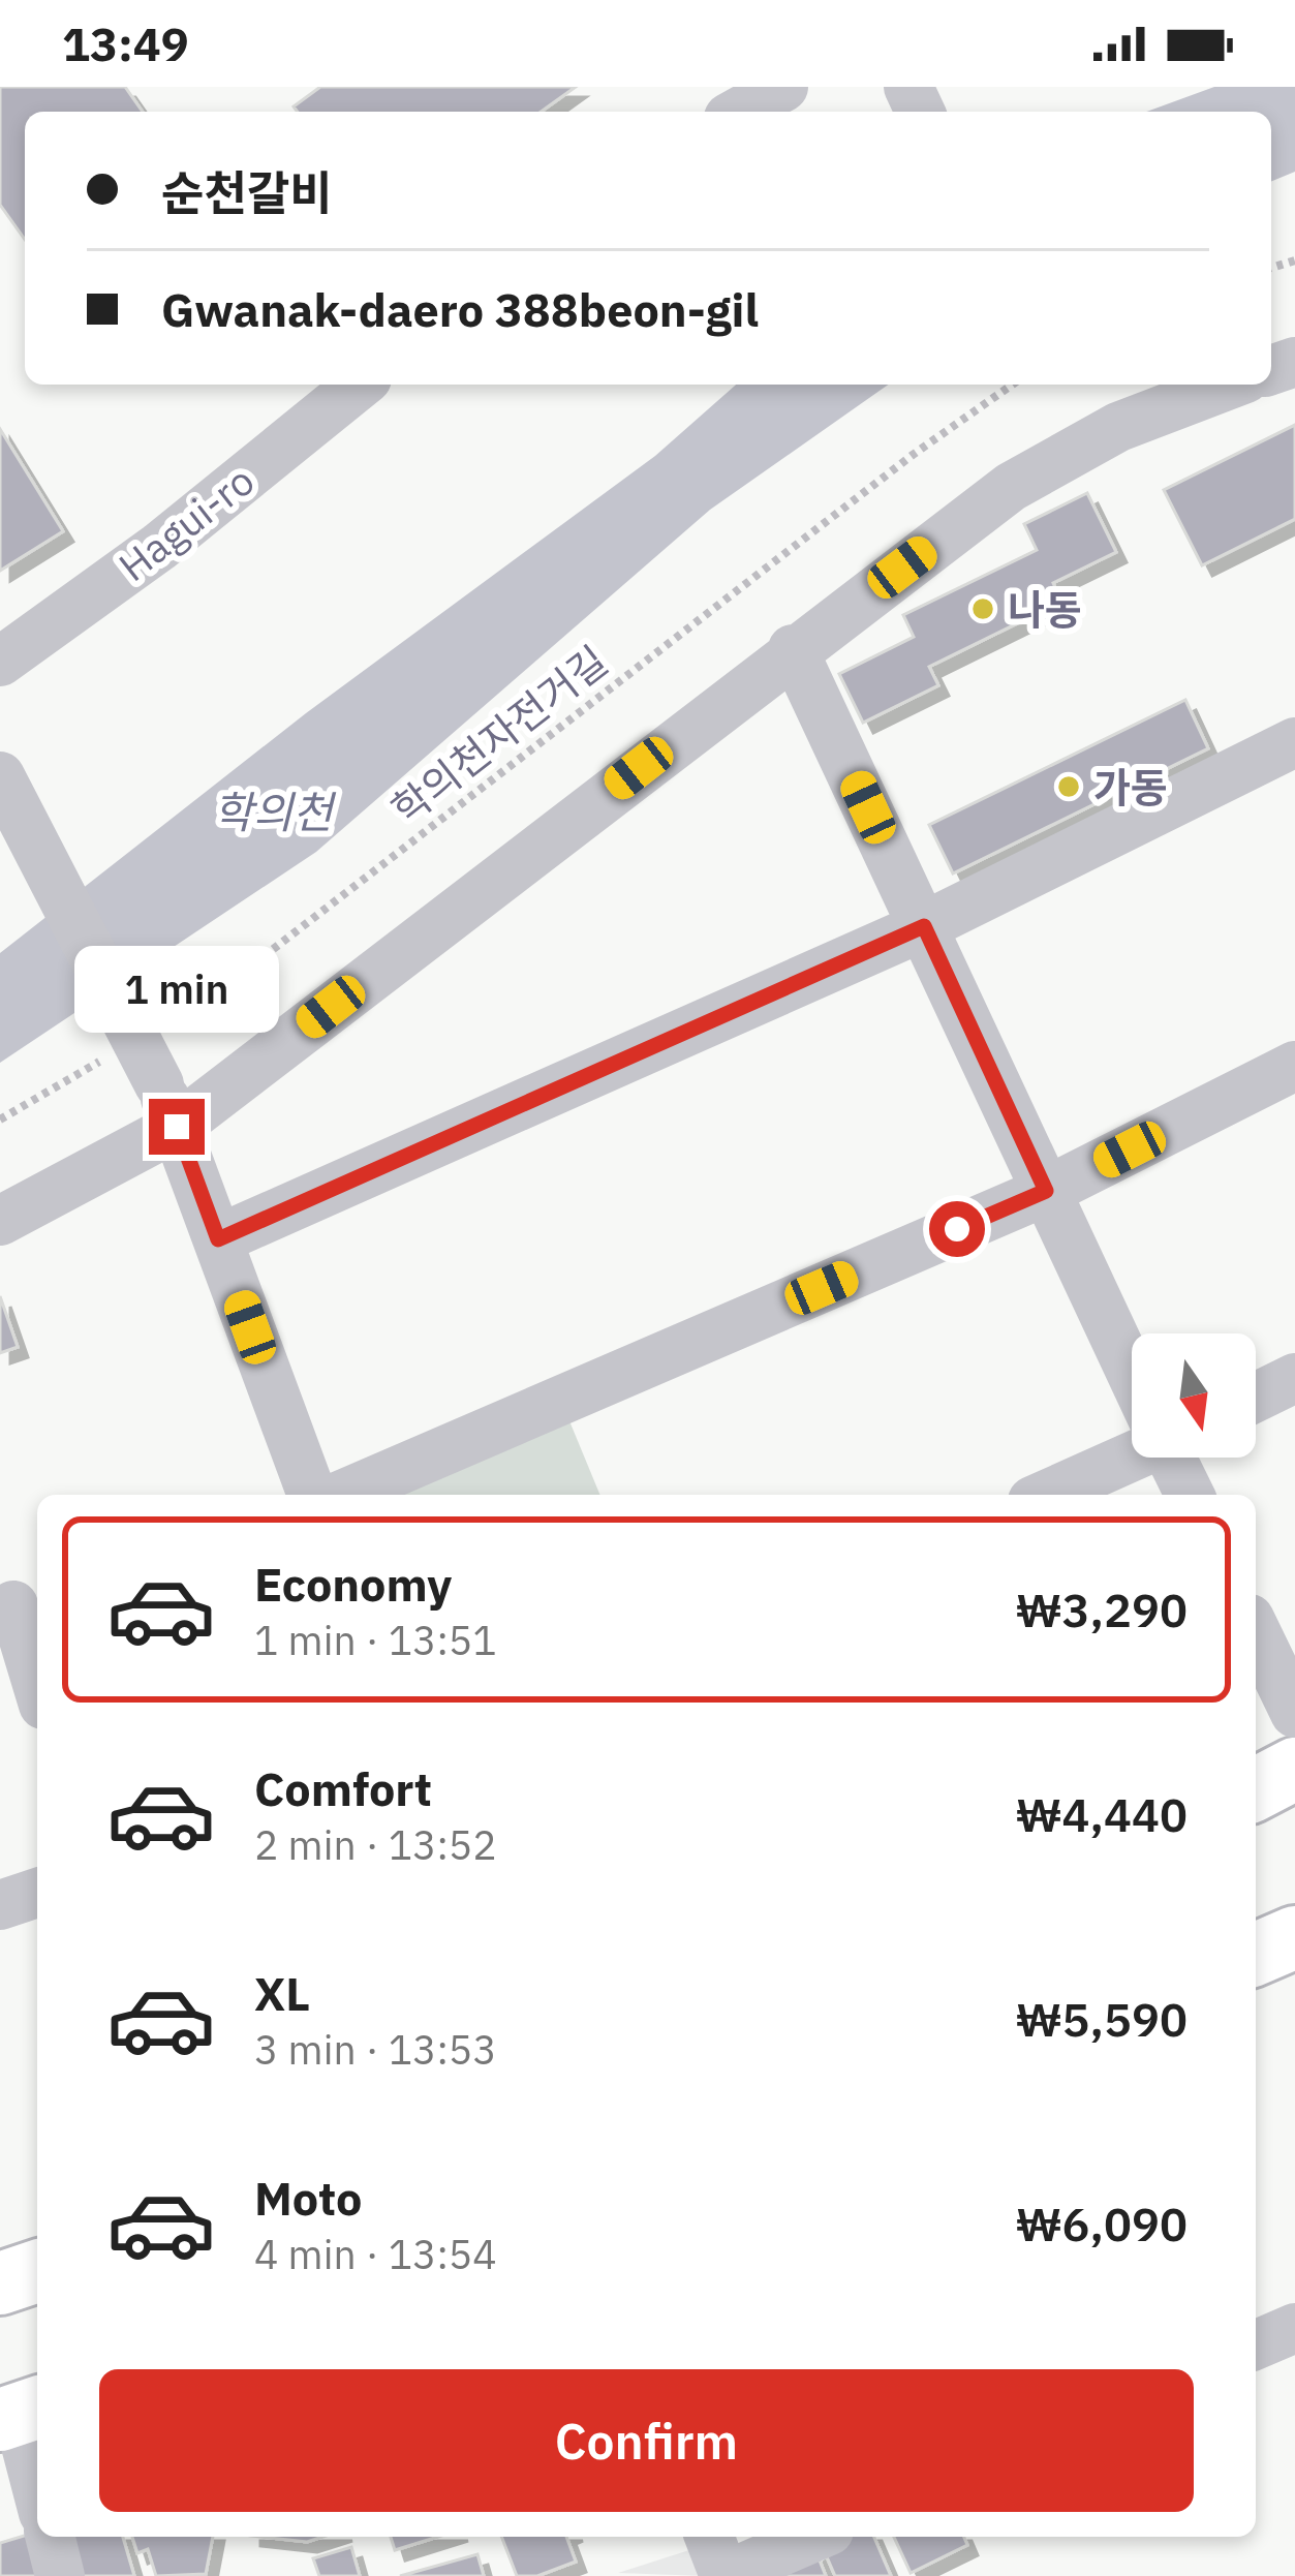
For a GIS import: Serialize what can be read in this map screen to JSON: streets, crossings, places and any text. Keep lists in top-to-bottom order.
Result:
{
  "streets": {
    "street": ["Hagui-ro"],
    "path": ["학의천자전거길"]
  },
  "water": ["학의천"],
  "places": ["나동", "가동"],
  "north": "bottom",
  "page": {
    "status": "13:49",
    "banner": ["순천갈비", "Gwanak-daero 388beon-gil"],
    "bubble": "1 min",
    "list": [
      {
        "name": "Economy",
        "note": "1 min · 13:51",
        "value": "₩3,290"
      },
      {
        "name": "Comfort",
        "note": "2 min · 13:52",
        "value": "₩4,440"
      },
      {
        "name": "XL",
        "note": "3 min · 13:53",
        "value": "₩5,590"
      },
      {
        "name": "Moto",
        "note": "4 min · 13:54",
        "value": "₩6,090"
      }
    ],
    "buttons": "Confirm"
  }
}
